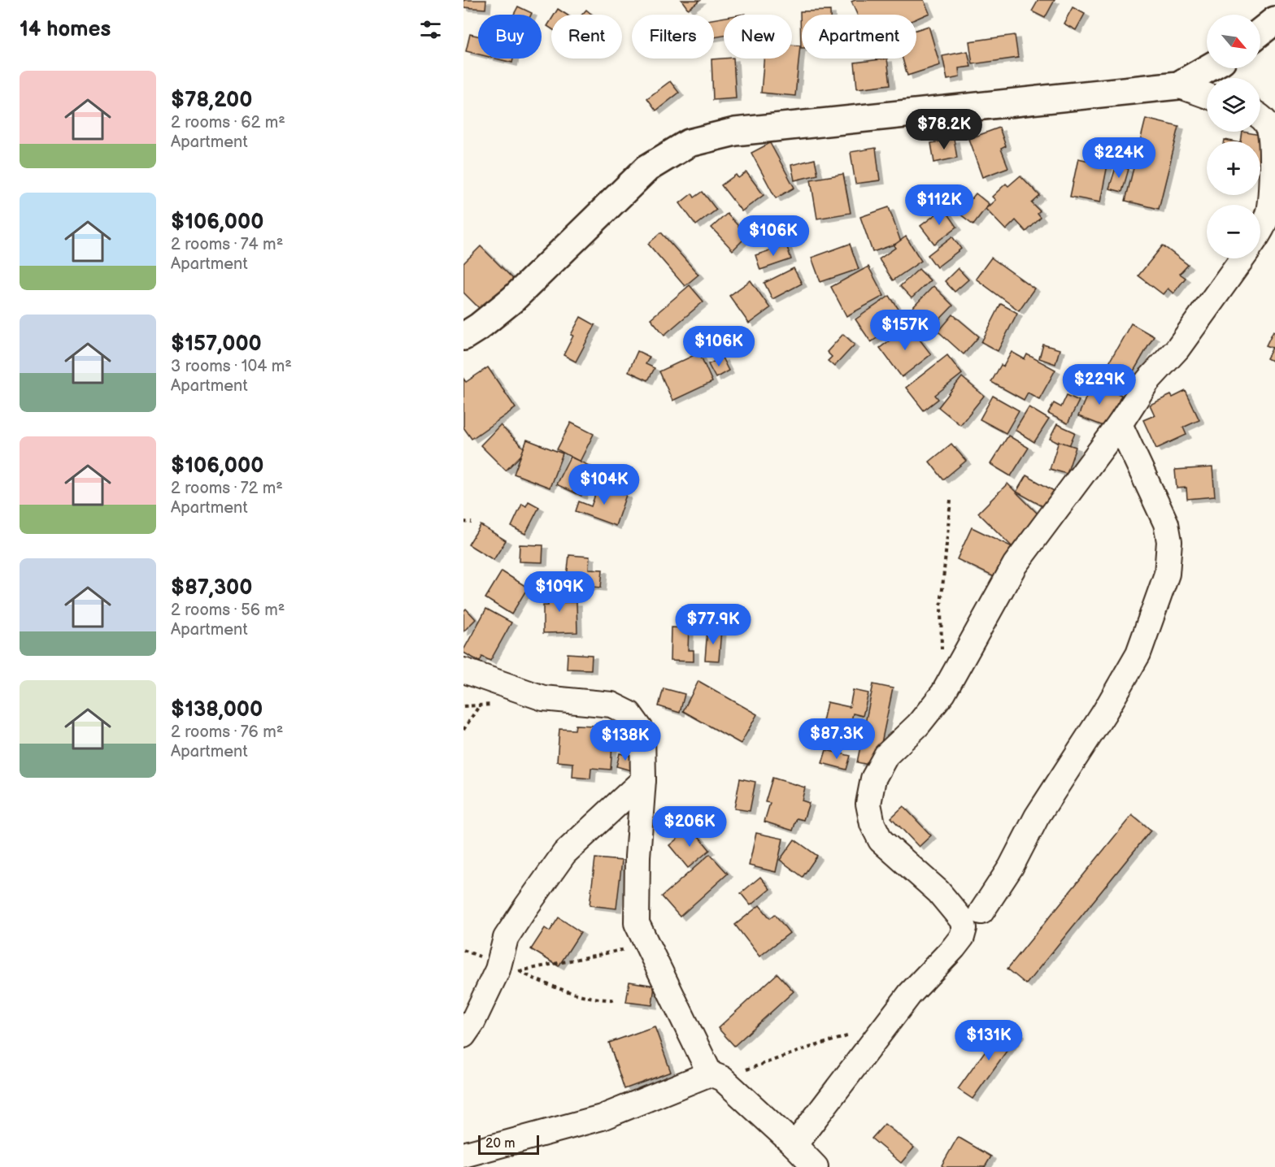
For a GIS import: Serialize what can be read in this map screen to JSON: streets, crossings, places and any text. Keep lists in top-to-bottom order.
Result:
{
  "scale_bar": "20 m",
  "north": "bottom right",
  "page": {
    "heading": "14 homes",
    "map_buttons": ["+", "−"],
    "chip": [
      "Buy",
      "Rent",
      "Filters",
      "New",
      "Apartment"
    ],
    "list": [
      {
        "name": "$78,200",
        "note": "2 rooms · 62 m² · Apartment"
      },
      {
        "name": "$106,000",
        "note": "2 rooms · 74 m² · Apartment"
      },
      {
        "name": "$157,000",
        "note": "3 rooms · 104 m² · Apartment"
      },
      {
        "name": "$106,000",
        "note": "2 rooms · 72 m² · Apartment"
      },
      {
        "name": "$87,300",
        "note": "2 rooms · 56 m² · Apartment"
      },
      {
        "name": "$138,000",
        "note": "2 rooms · 76 m² · Apartment"
      }
    ],
    "price": [
      "$78.2K",
      "$224K",
      "$112K",
      "$106K",
      "$157K",
      "$106K",
      "$229K",
      "$104K",
      "$109K",
      "$77.9K",
      "$87.3K",
      "$138K",
      "$206K",
      "$131K"
    ],
    "scale": "20 m"
  }
}
